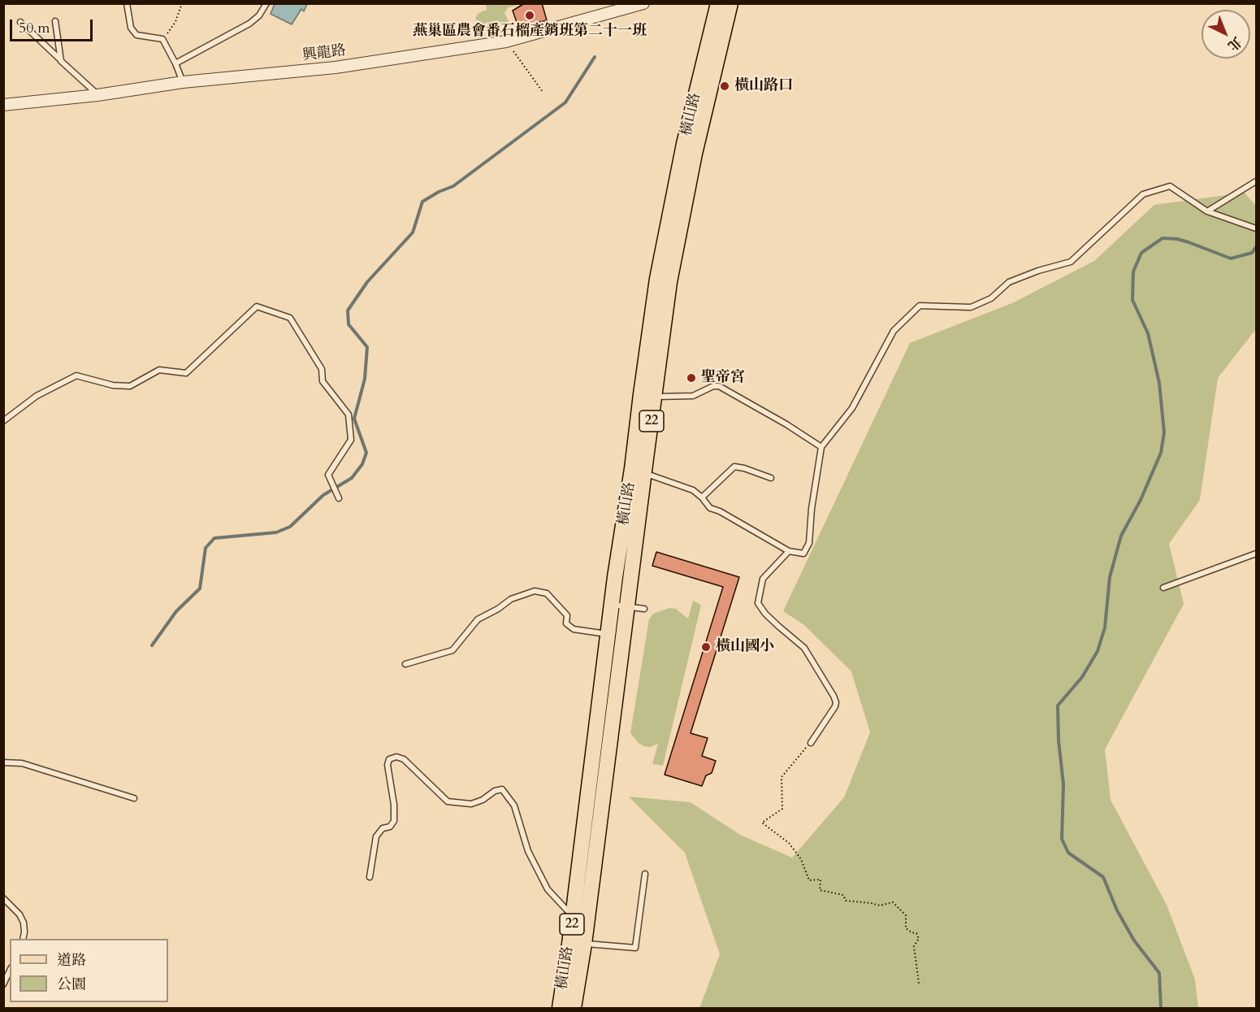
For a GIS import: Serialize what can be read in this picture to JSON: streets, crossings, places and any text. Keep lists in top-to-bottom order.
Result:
{
  "streets": {
    "main road": ["橫山路", "22"],
    "street": ["興龍路"]
  },
  "places": [
    "燕巢區農會番石榴產銷班第二十一班",
    "橫山路口",
    "聖帝宮",
    "橫山國小"
  ],
  "legend": ["道路", "公園"],
  "scale_bar": "50 m",
  "north": "bottom right"
}
